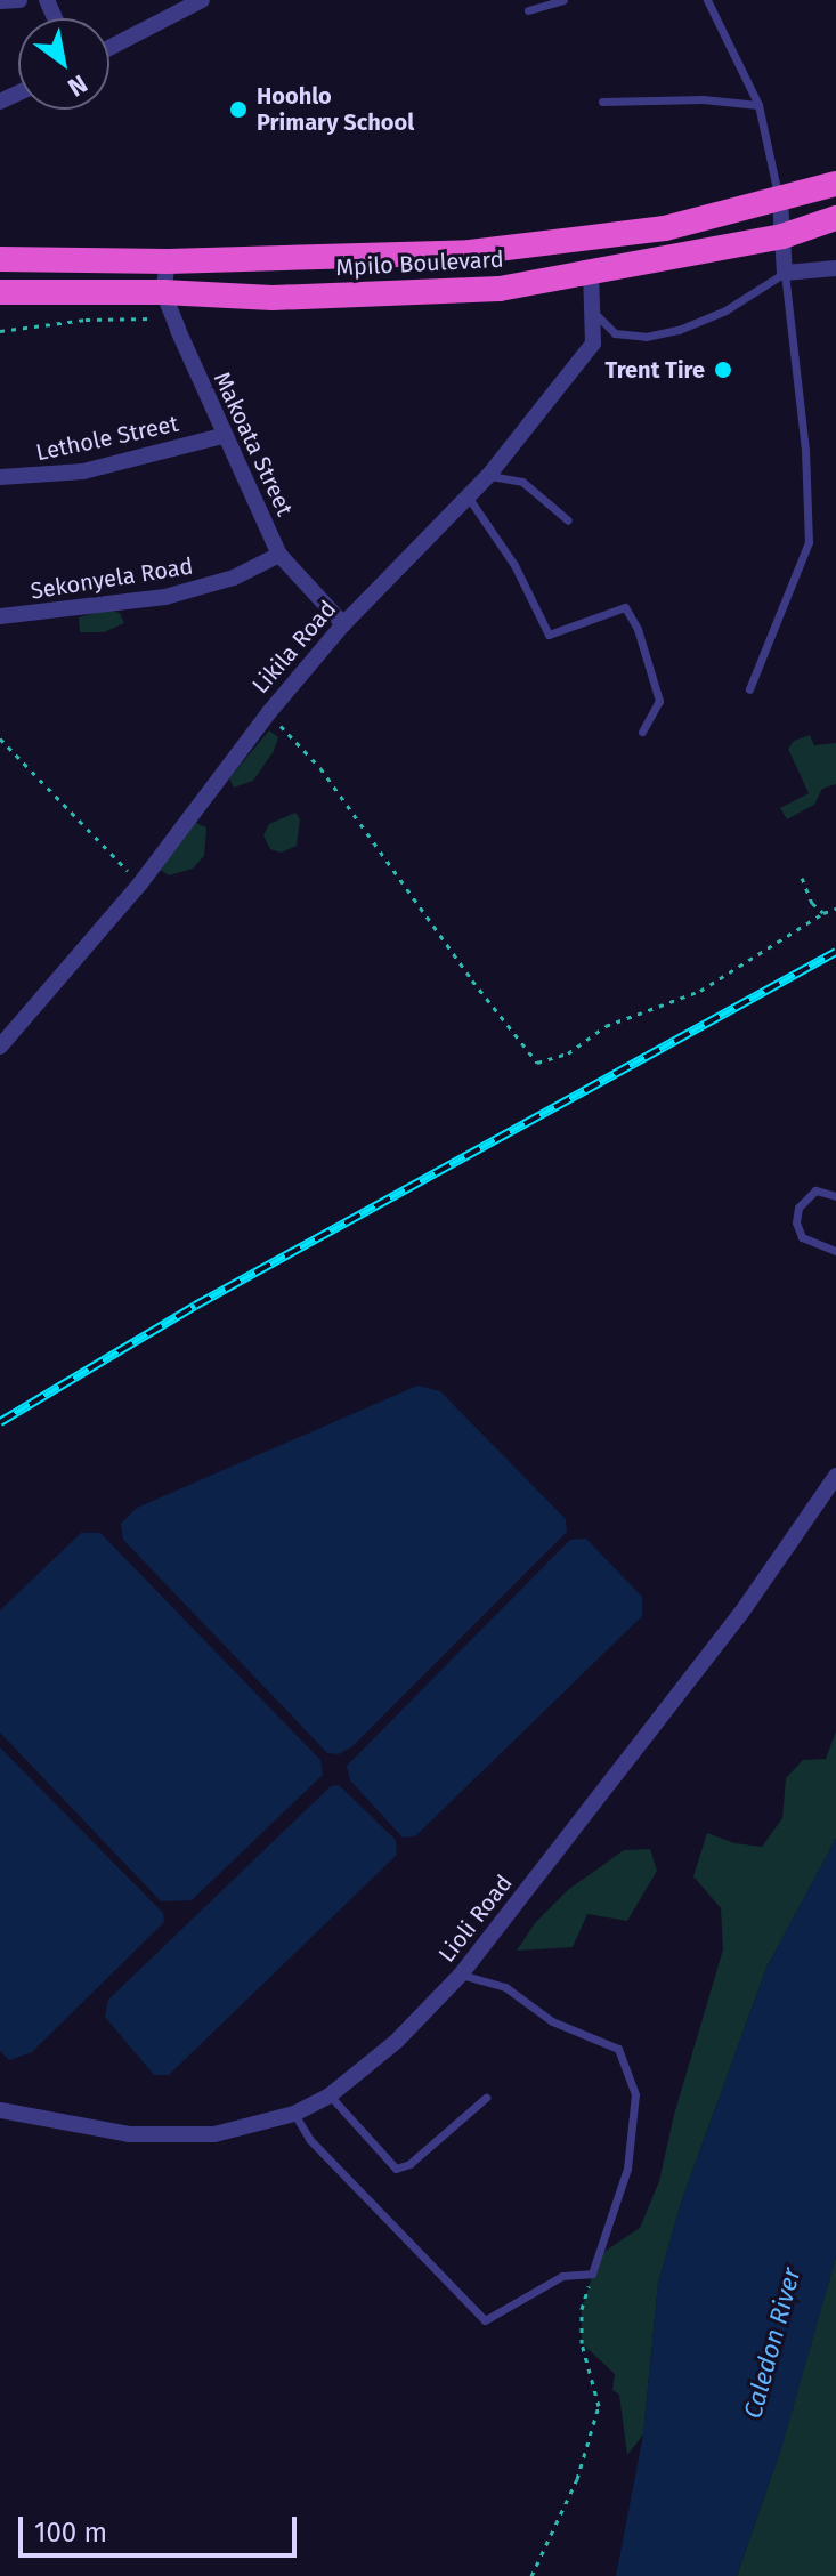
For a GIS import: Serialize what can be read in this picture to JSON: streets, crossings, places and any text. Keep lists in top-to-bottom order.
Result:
{
  "streets": {
    "highway": ["Mpilo Boulevard"],
    "street": [
      "Lethole Street",
      "Makoata Street",
      "Sekonyela Road",
      "Likila Road",
      "Lioli Road"
    ]
  },
  "crossings": [
    ["Mpilo Boulevard", "Makoata Street"],
    ["Mpilo Boulevard", "Likila Road"],
    ["Lethole Street", "Makoata Street"],
    ["Makoata Street", "Sekonyela Road"],
    ["Makoata Street", "Likila Road"]
  ],
  "water": ["Caledon River"],
  "places": ["Hoohlo Primary School", "Trent Tire"],
  "scale_bar": "100 m",
  "north": "bottom right"
}
